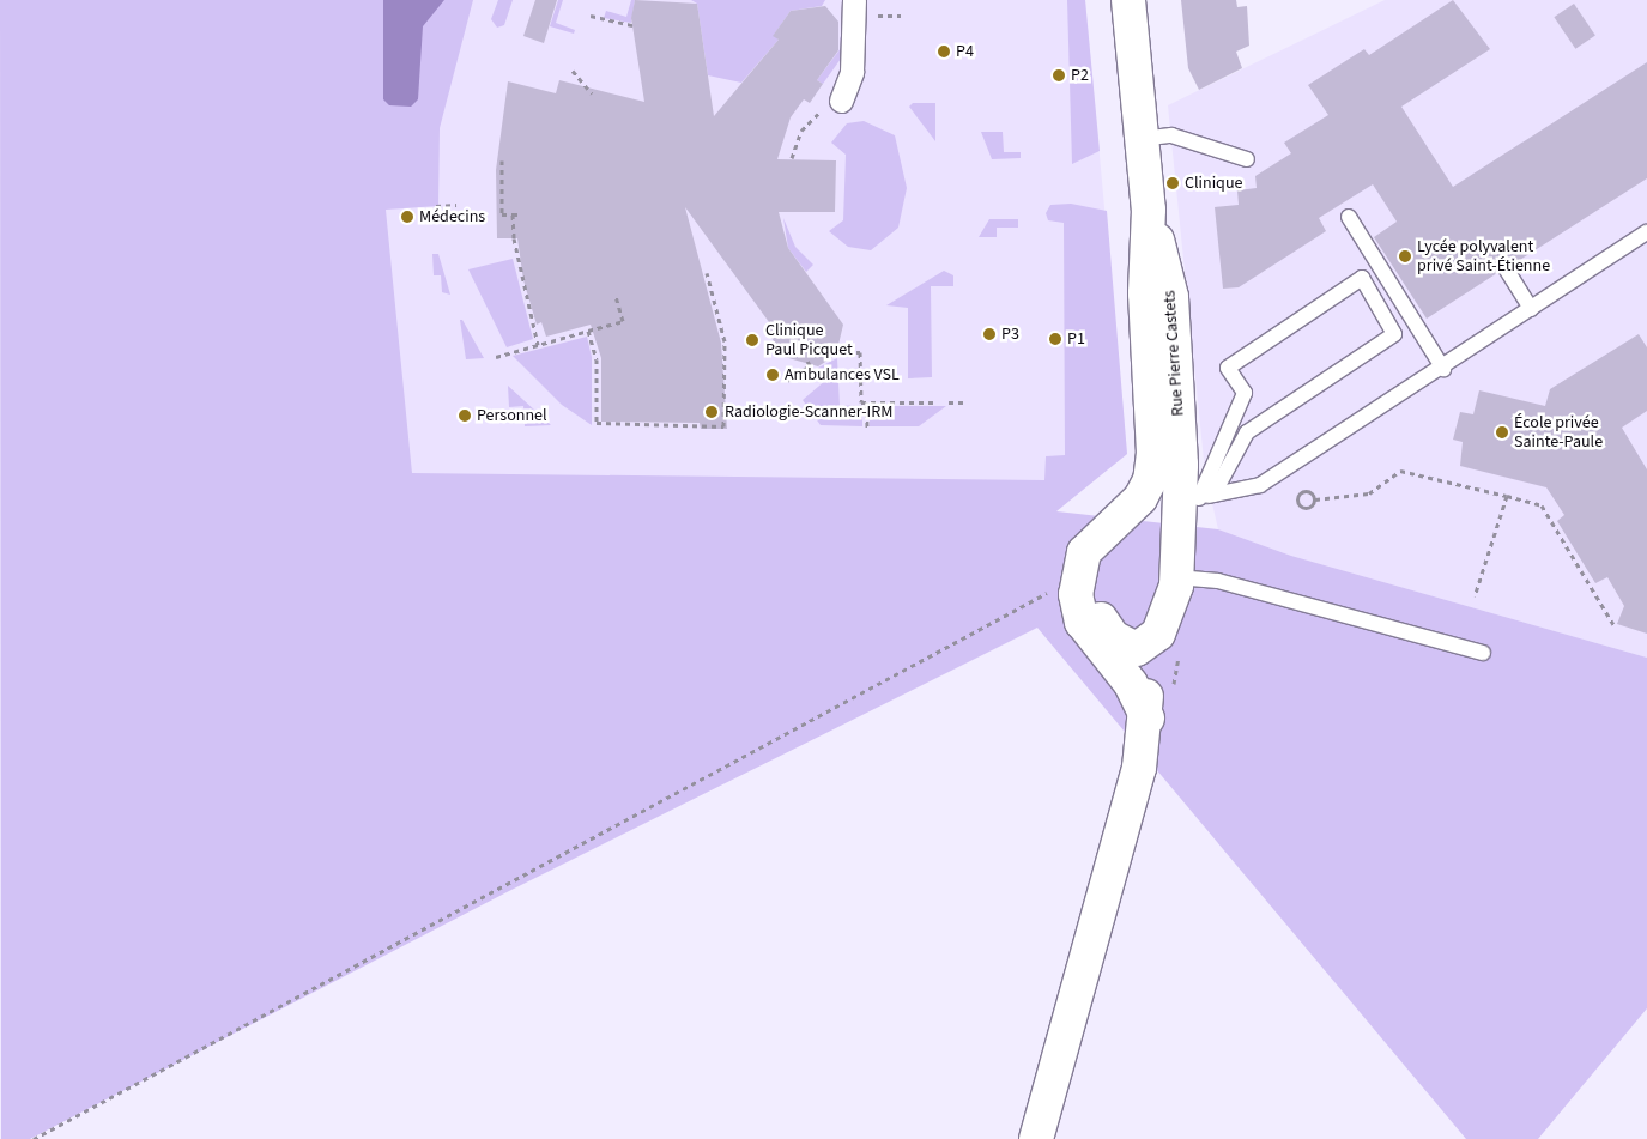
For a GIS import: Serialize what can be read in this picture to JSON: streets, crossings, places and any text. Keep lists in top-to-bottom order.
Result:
{
  "streets": {
    "street": ["Rue Pierre Castets"]
  },
  "places": [
    "P4",
    "P2",
    "Clinique",
    "Médecins",
    "Lycée polyvalent privé Saint-Étienne",
    "P3",
    "P1",
    "Clinique Paul Picquet",
    "Ambulances VSL",
    "Radiologie-Scanner-IRM",
    "Personnel",
    "École privée Sainte-Paule"
  ]
}
